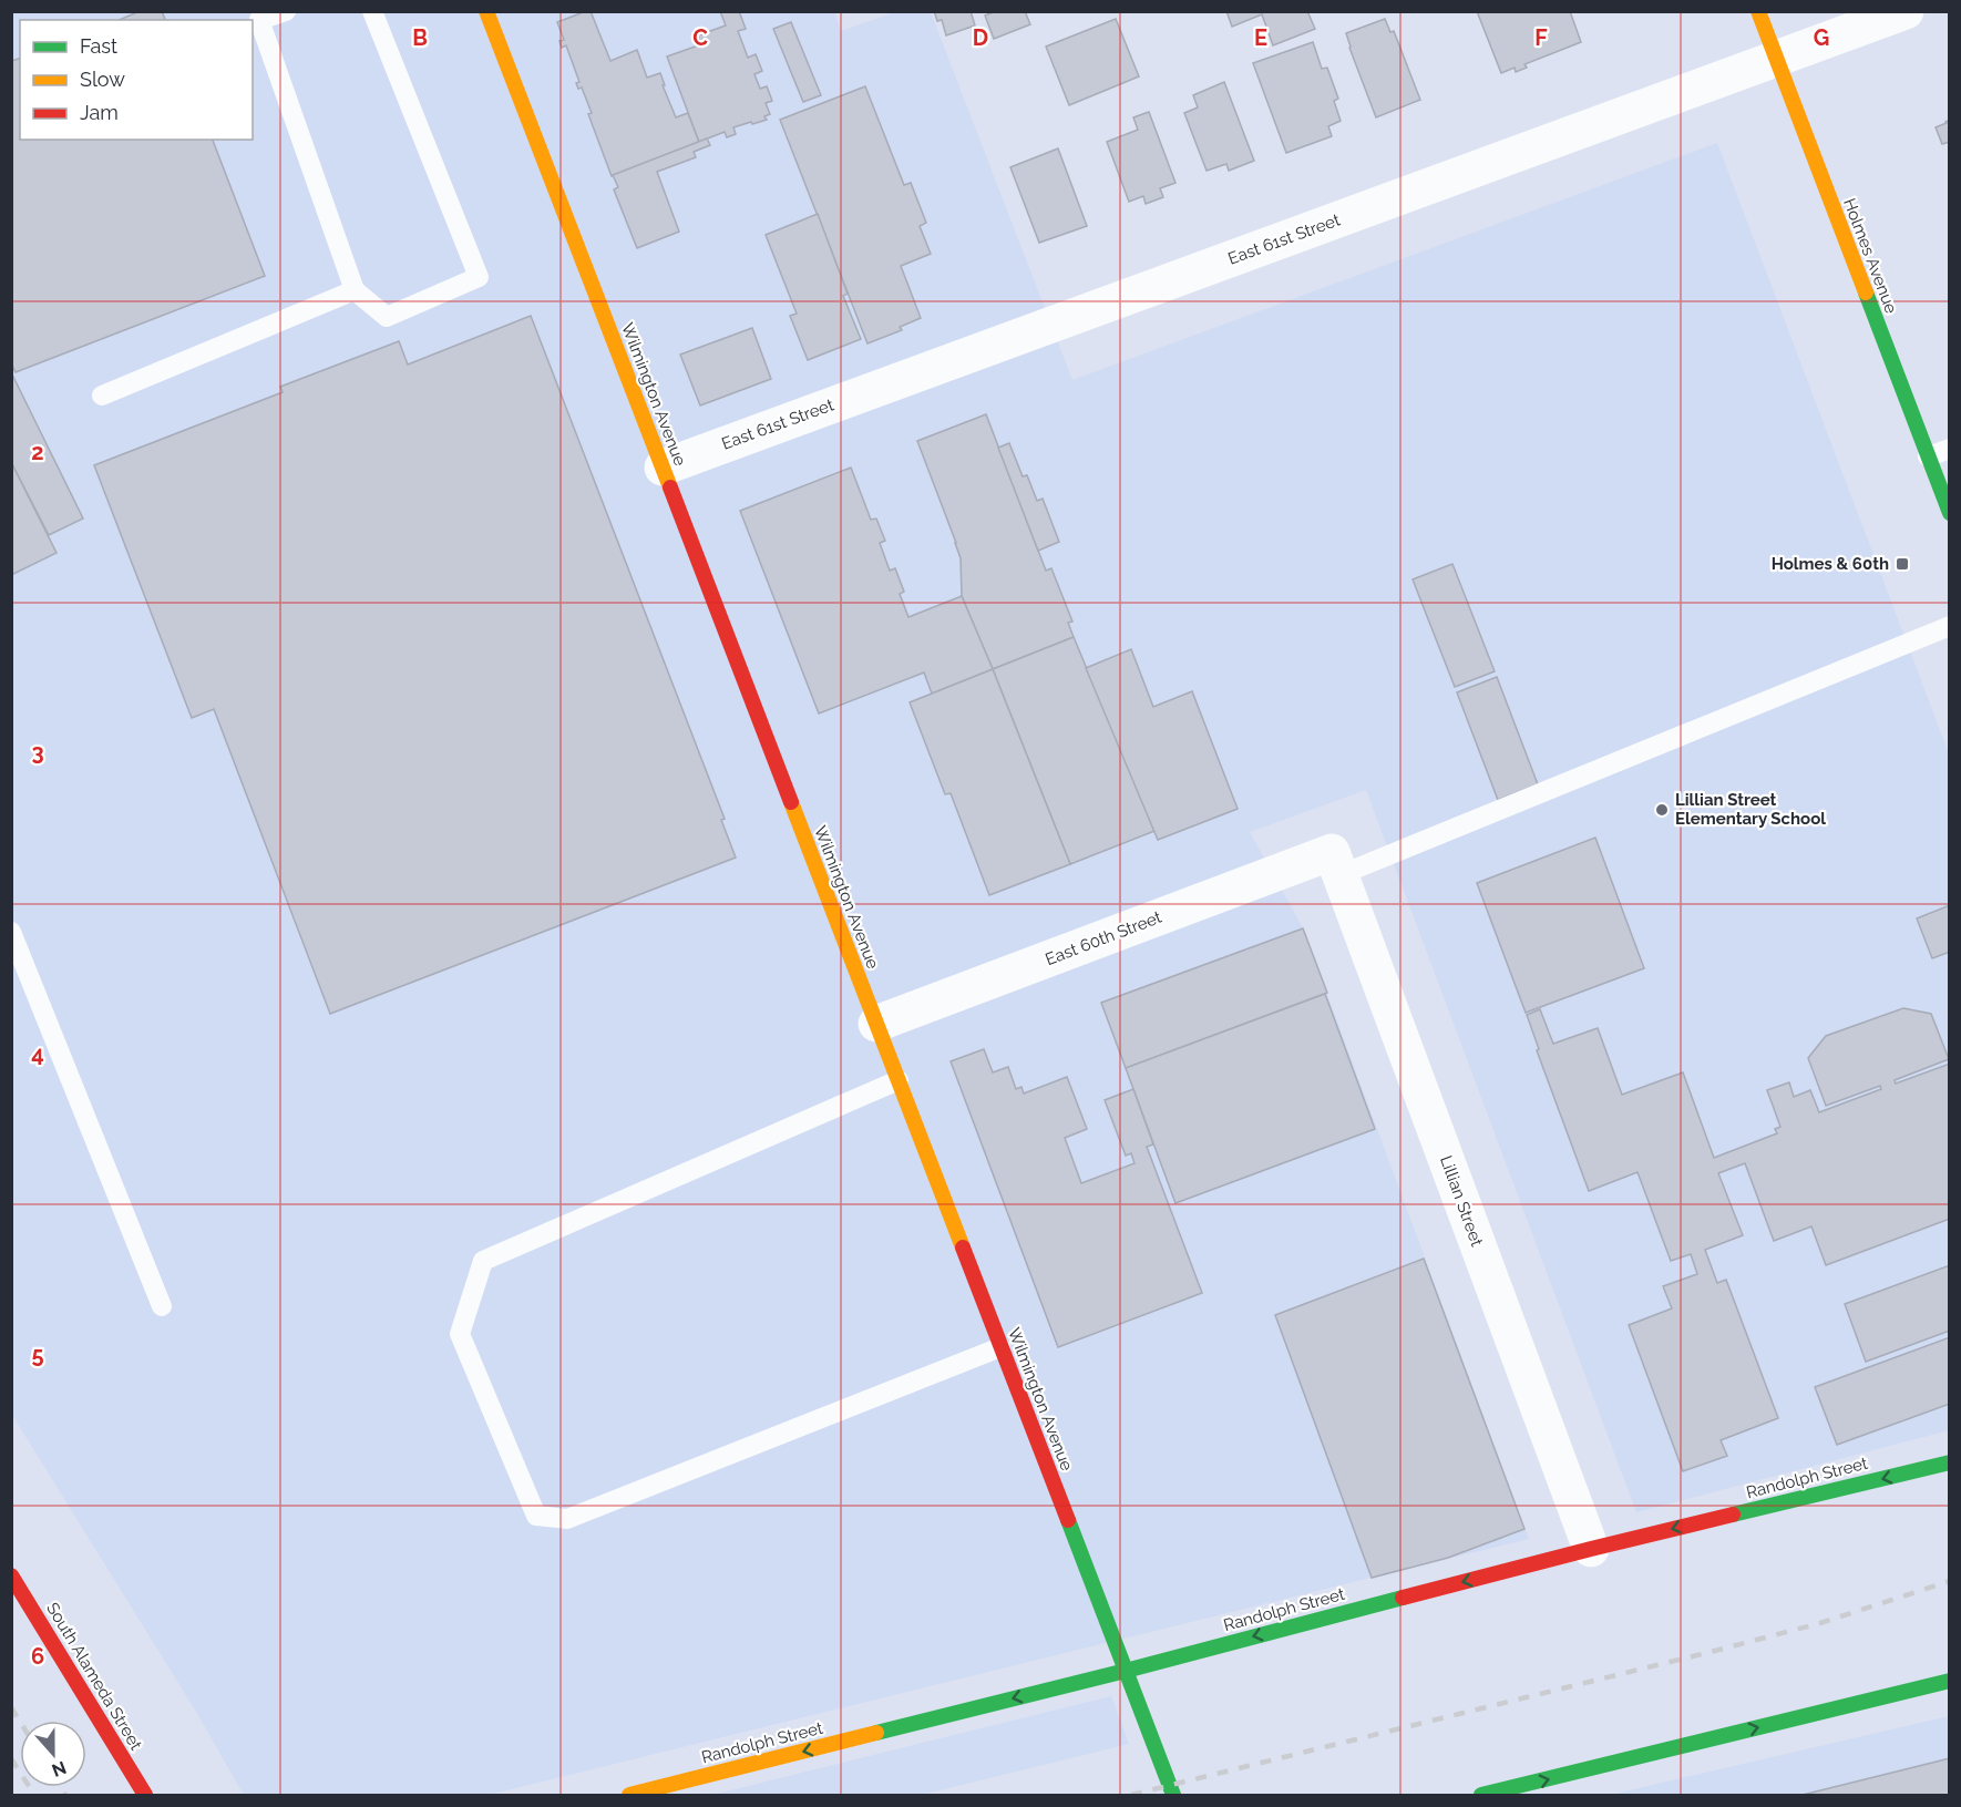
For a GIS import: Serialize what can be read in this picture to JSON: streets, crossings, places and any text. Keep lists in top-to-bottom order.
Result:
{
  "streets": {
    "street": [
      "East 61st Street",
      "Holmes Avenue",
      "Wilmington Avenue",
      "East 60th Street",
      "Lillian Street",
      "Randolph Street",
      "South Alameda Street"
    ]
  },
  "crossings": [
    ["East 61st Street", "Holmes Avenue"],
    ["East 61st Street", "Wilmington Avenue"],
    ["Wilmington Avenue", "East 60th Street"],
    ["Wilmington Avenue", "Randolph Street"],
    ["East 60th Street", "Lillian Street"],
    ["Lillian Street", "Randolph Street"]
  ],
  "one_way": ["Randolph Street"],
  "places": {
    "transit": ["Holmes & 60th"],
    "other": ["Lillian Street Elementary School"]
  },
  "legend": ["Fast", "Slow", "Jam"],
  "north": "bottom",
  "grid": {
    "columns": [
      "B",
      "C",
      "D",
      "E",
      "F",
      "G"
    ],
    "rows": [
      "2",
      "3",
      "4",
      "5",
      "6"
    ]
  }
}
